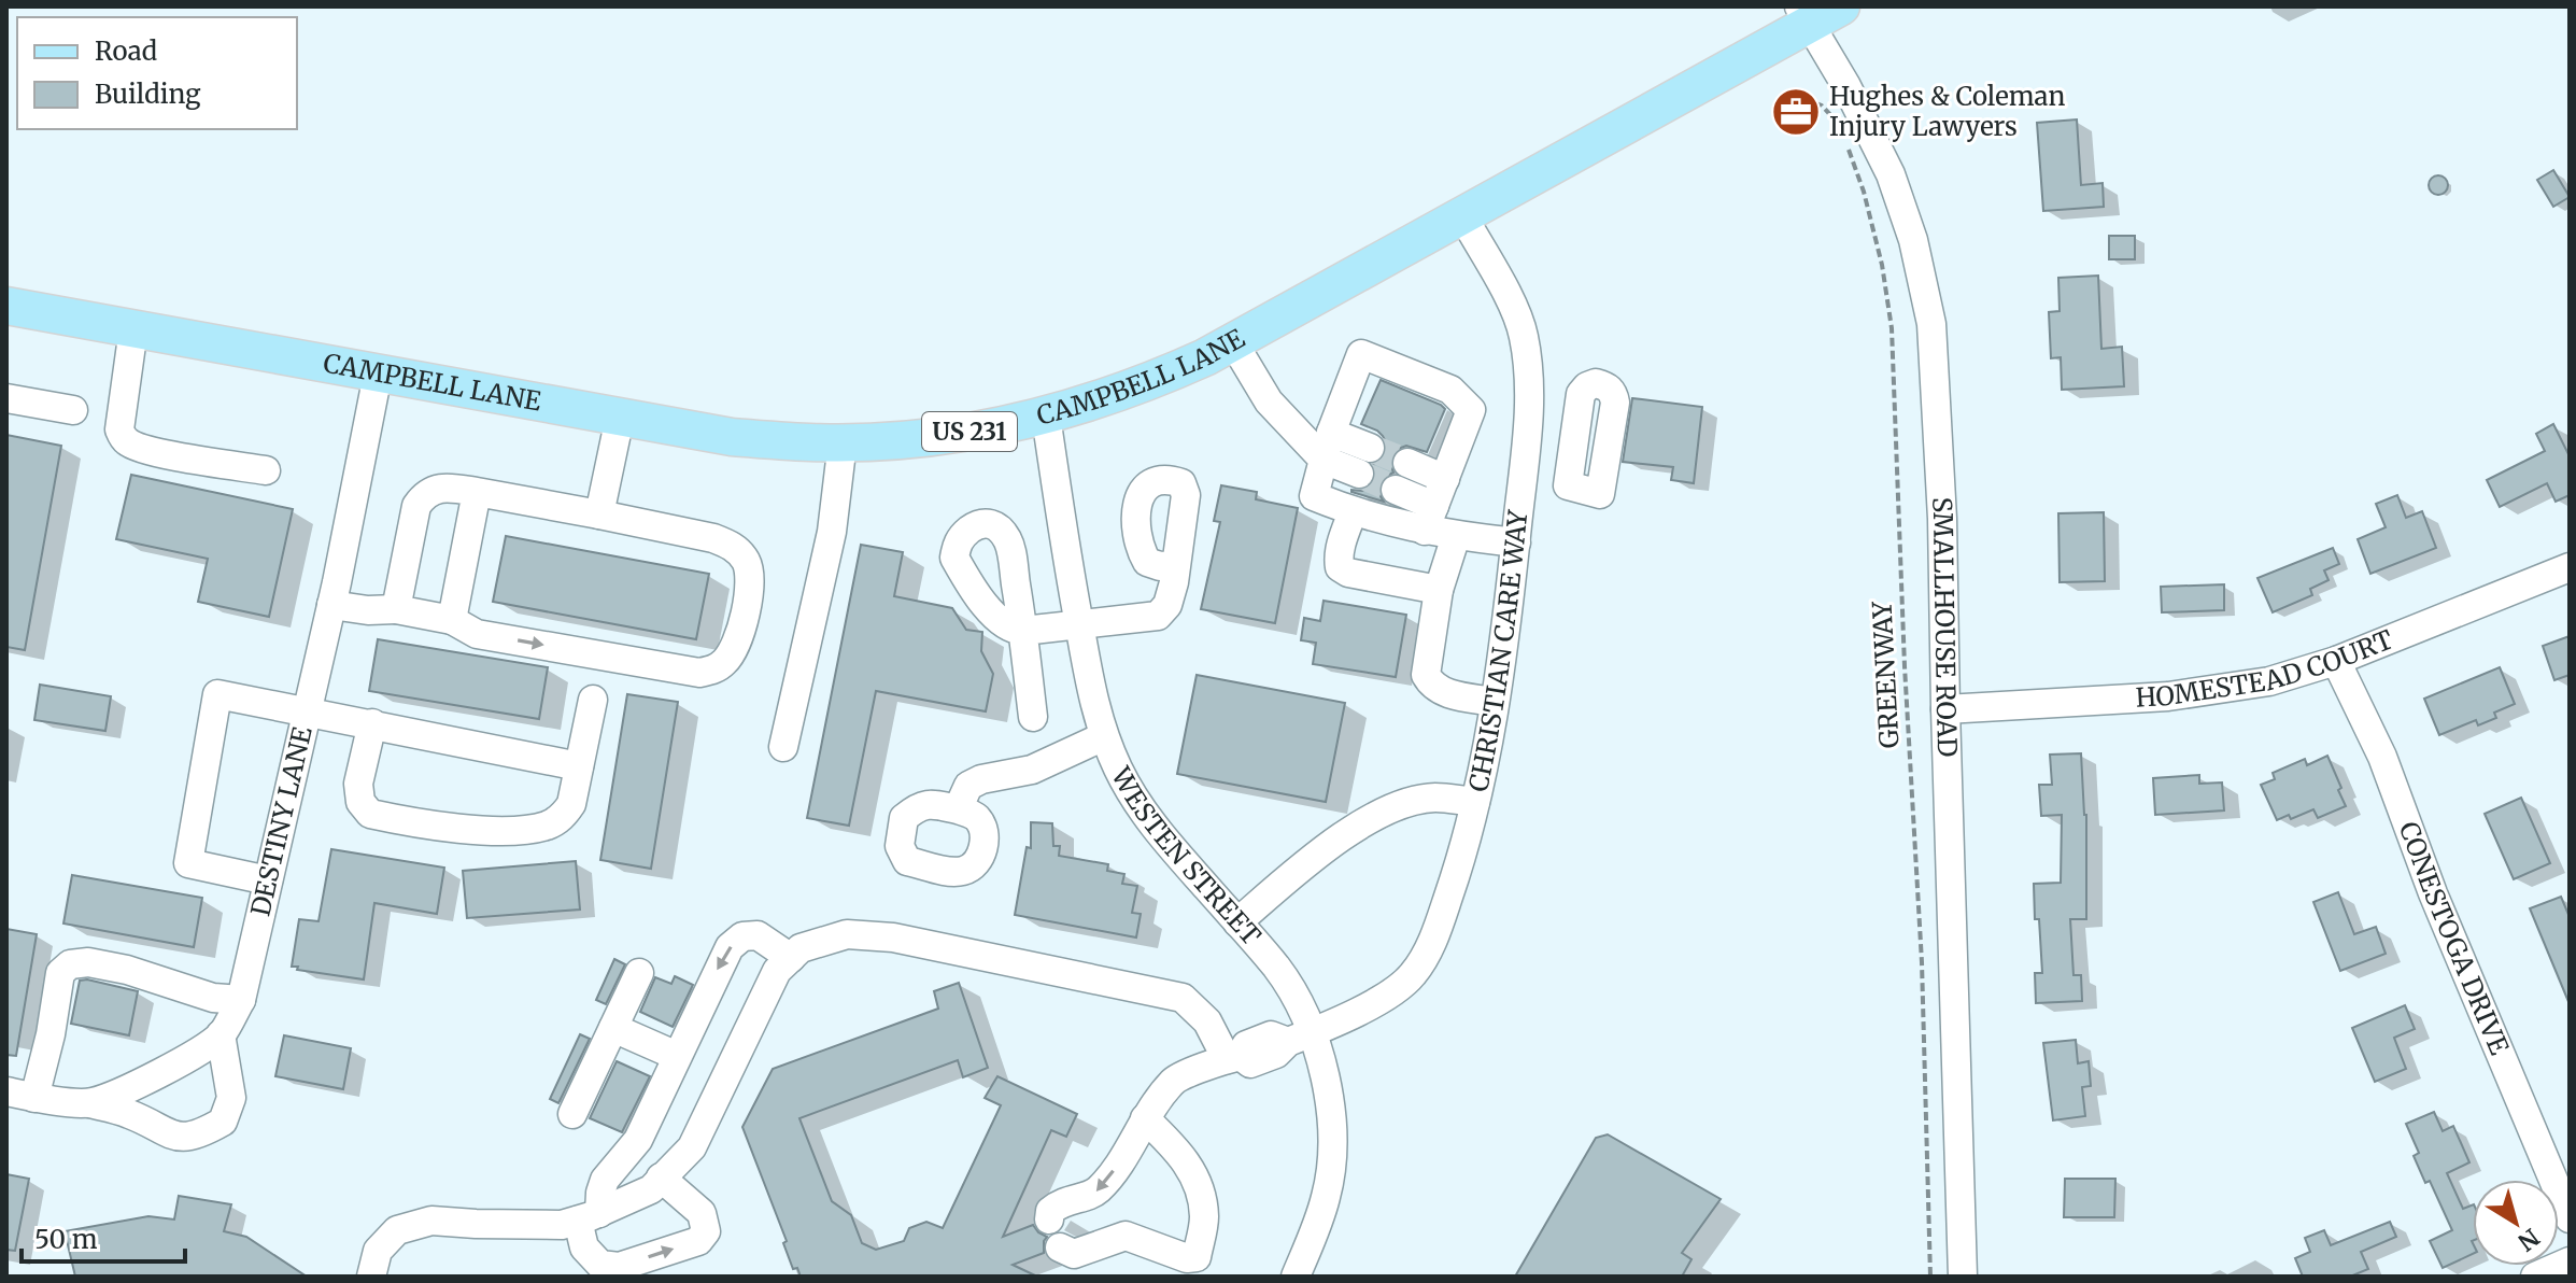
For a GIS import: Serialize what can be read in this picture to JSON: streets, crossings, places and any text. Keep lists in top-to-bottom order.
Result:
{
  "streets": {
    "main road": ["CAMPBELL LANE", "US 231"],
    "street": [
      "SMALLHOUSE ROAD",
      "CHRISTIAN CARE WAY",
      "HOMESTEAD COURT",
      "DESTINY LANE",
      "WESTEN STREET",
      "CONESTOGA DRIVE"
    ],
    "path": ["GREENWAY"]
  },
  "crossings": [
    ["CAMPBELL LANE", "SMALLHOUSE ROAD"],
    ["CAMPBELL LANE", "CHRISTIAN CARE WAY"],
    ["CAMPBELL LANE", "DESTINY LANE"],
    ["CAMPBELL LANE", "WESTEN STREET"],
    ["SMALLHOUSE ROAD", "HOMESTEAD COURT"],
    ["CHRISTIAN CARE WAY", "WESTEN STREET"],
    ["HOMESTEAD COURT", "CONESTOGA DRIVE"]
  ],
  "places": {
    "office": ["Hughes & Coleman Injury Lawyers"]
  },
  "legend": ["Road", "Building"],
  "scale_bar": "50 m",
  "north": "bottom right"
}
